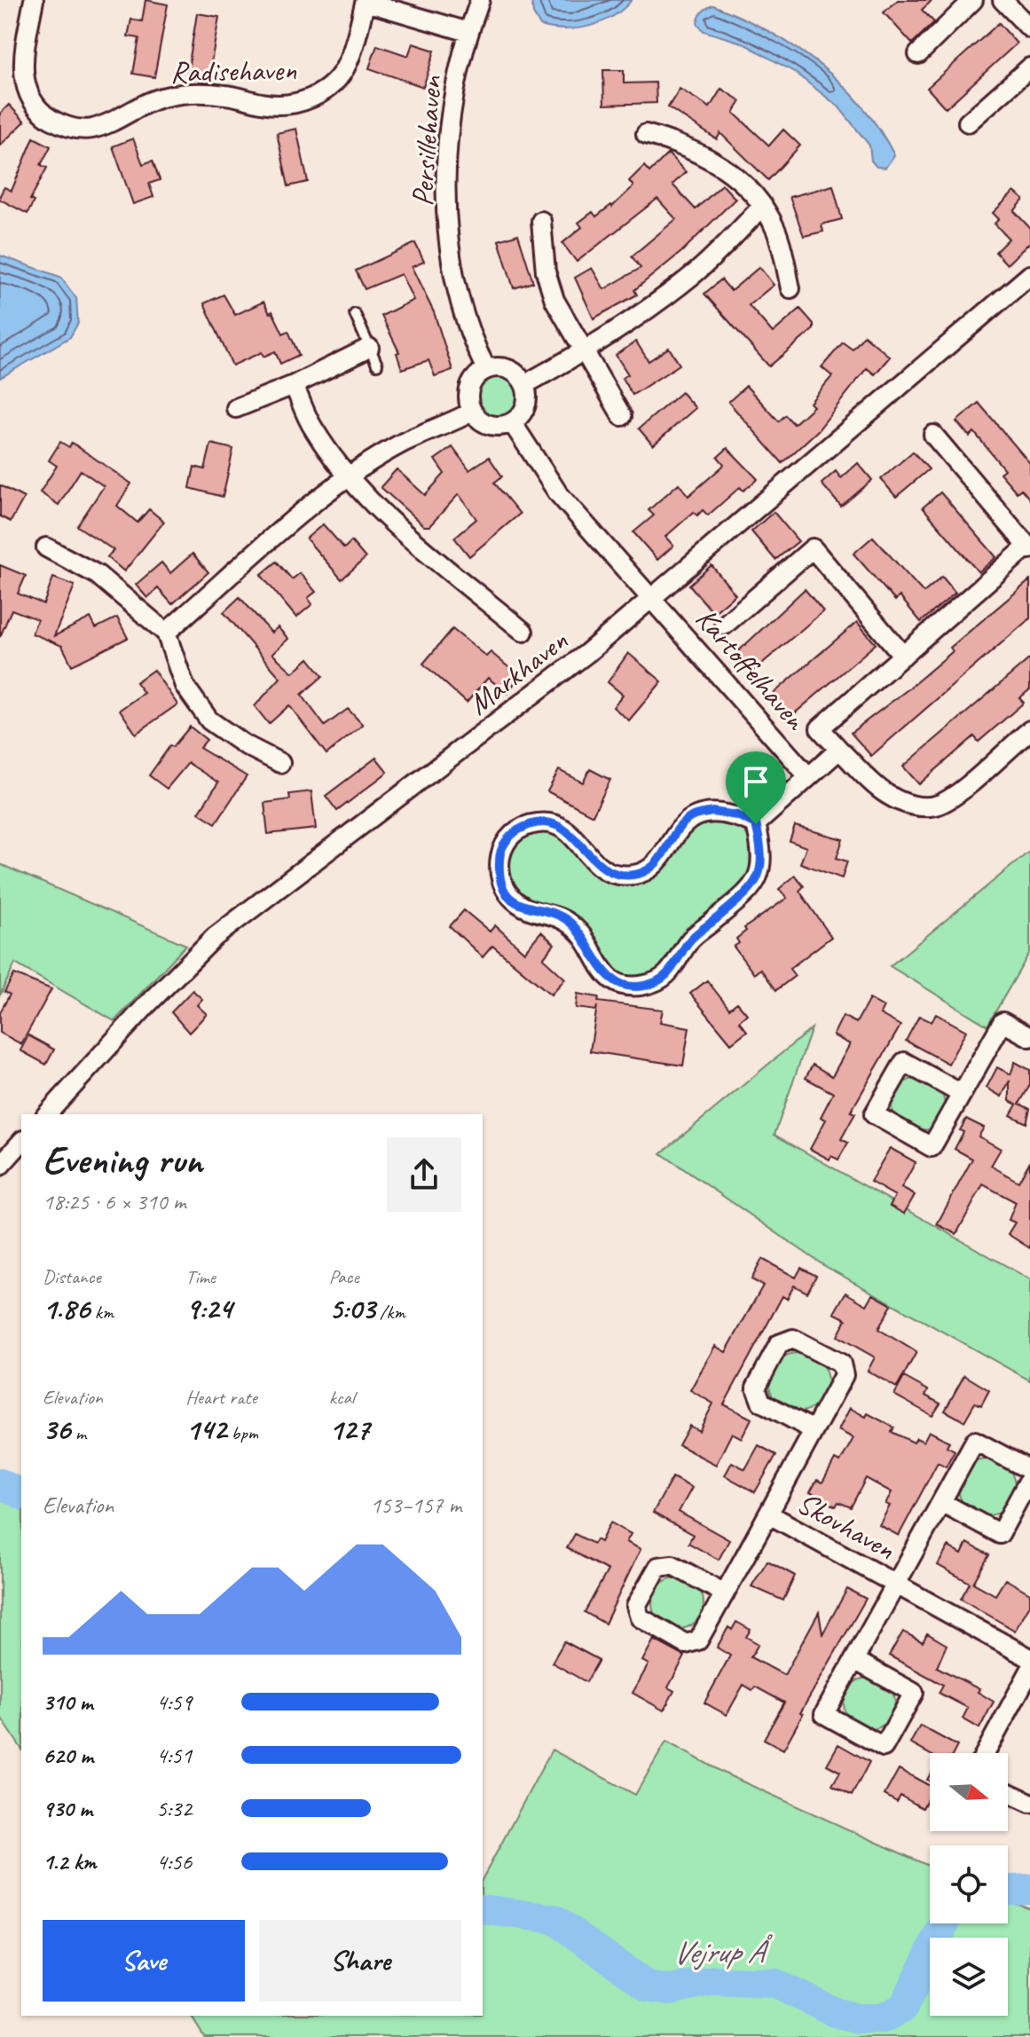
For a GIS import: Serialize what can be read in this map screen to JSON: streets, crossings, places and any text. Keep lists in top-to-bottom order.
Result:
{
  "streets": {
    "street": [
      "Radisehaven",
      "Persillehaven",
      "Kartoffelhaven",
      "Markhaven",
      "Skovhaven"
    ]
  },
  "crossings": [
    ["Radisehaven", "Persillehaven"],
    ["Kartoffelhaven", "Markhaven"]
  ],
  "water": ["Vejrup Å"],
  "north": "right",
  "page": {
    "heading": ["Evening run", "18:25 · 6 × 310 m"],
    "stats": [
      ["Distance", "1.86 km"],
      ["Time", "9:24"],
      ["Pace", "5:03 /km"],
      ["Elevation", "36 m"],
      ["Heart rate", "142 bpm"],
      ["kcal", "127"]
    ],
    "chart": ["Elevation", "153–157 m"],
    "list": [
      {
        "name": "310 m",
        "note": "4:59"
      },
      {
        "name": "620 m",
        "note": "4:51"
      },
      {
        "name": "930 m",
        "note": "5:32"
      },
      {
        "name": "1.2 km",
        "note": "4:56"
      }
    ],
    "buttons": ["Save", "Share"]
  }
}
